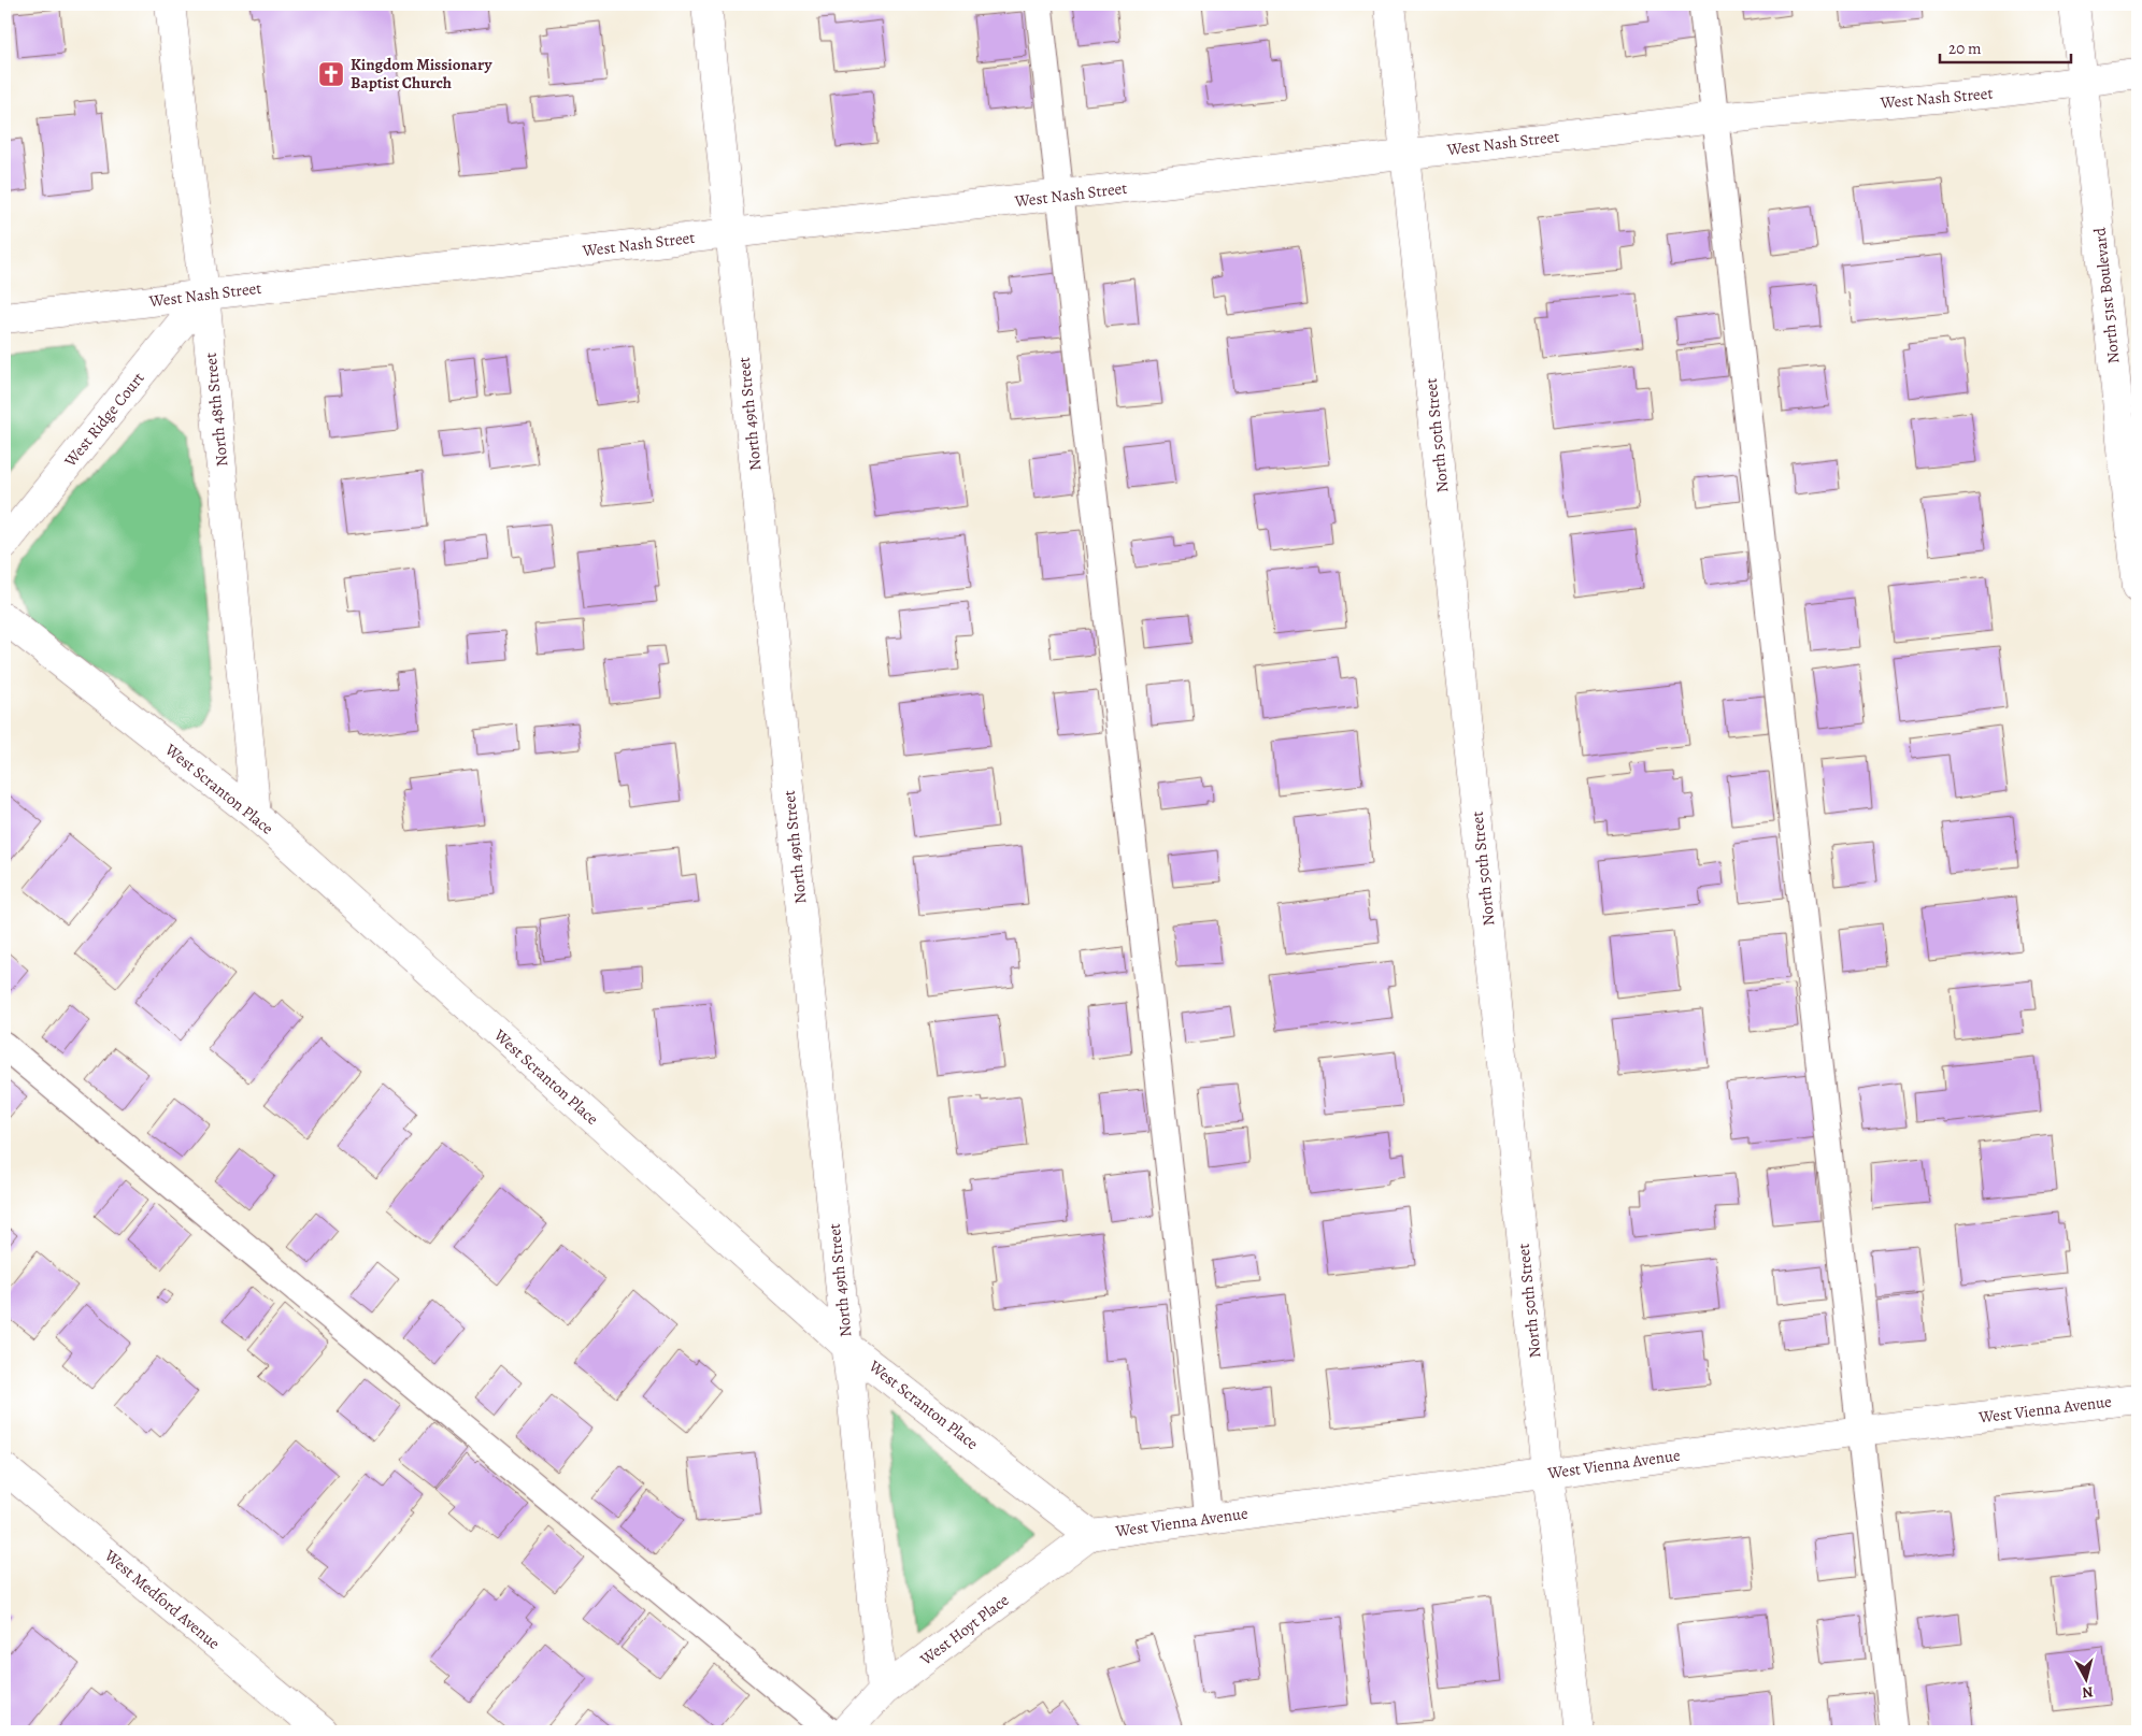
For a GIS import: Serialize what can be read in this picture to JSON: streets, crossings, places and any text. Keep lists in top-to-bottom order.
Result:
{
  "streets": {
    "street": [
      "West Nash Street",
      "North 51st Boulevard",
      "North 48th Street",
      "North 49th Street",
      "West Ridge Court",
      "North 50th Street",
      "West Scranton Place",
      "West Vienna Avenue",
      "West Medford Avenue",
      "West Hoyt Place"
    ]
  },
  "crossings": [
    ["West Nash Street", "North 51st Boulevard"],
    ["West Nash Street", "North 48th Street"],
    ["West Nash Street", "North 49th Street"],
    ["West Nash Street", "West Ridge Court"],
    ["West Nash Street", "North 50th Street"],
    ["North 48th Street", "West Ridge Court"],
    ["North 48th Street", "West Scranton Place"],
    ["North 49th Street", "West Scranton Place"],
    ["North 49th Street", "West Hoyt Place"],
    ["North 50th Street", "West Vienna Avenue"],
    ["West Scranton Place", "West Vienna Avenue"],
    ["West Scranton Place", "West Hoyt Place"],
    ["West Vienna Avenue", "West Hoyt Place"]
  ],
  "places": {
    "church": ["Kingdom Missionary Baptist Church"]
  },
  "scale_bar": "20 m",
  "north": "bottom"
}
